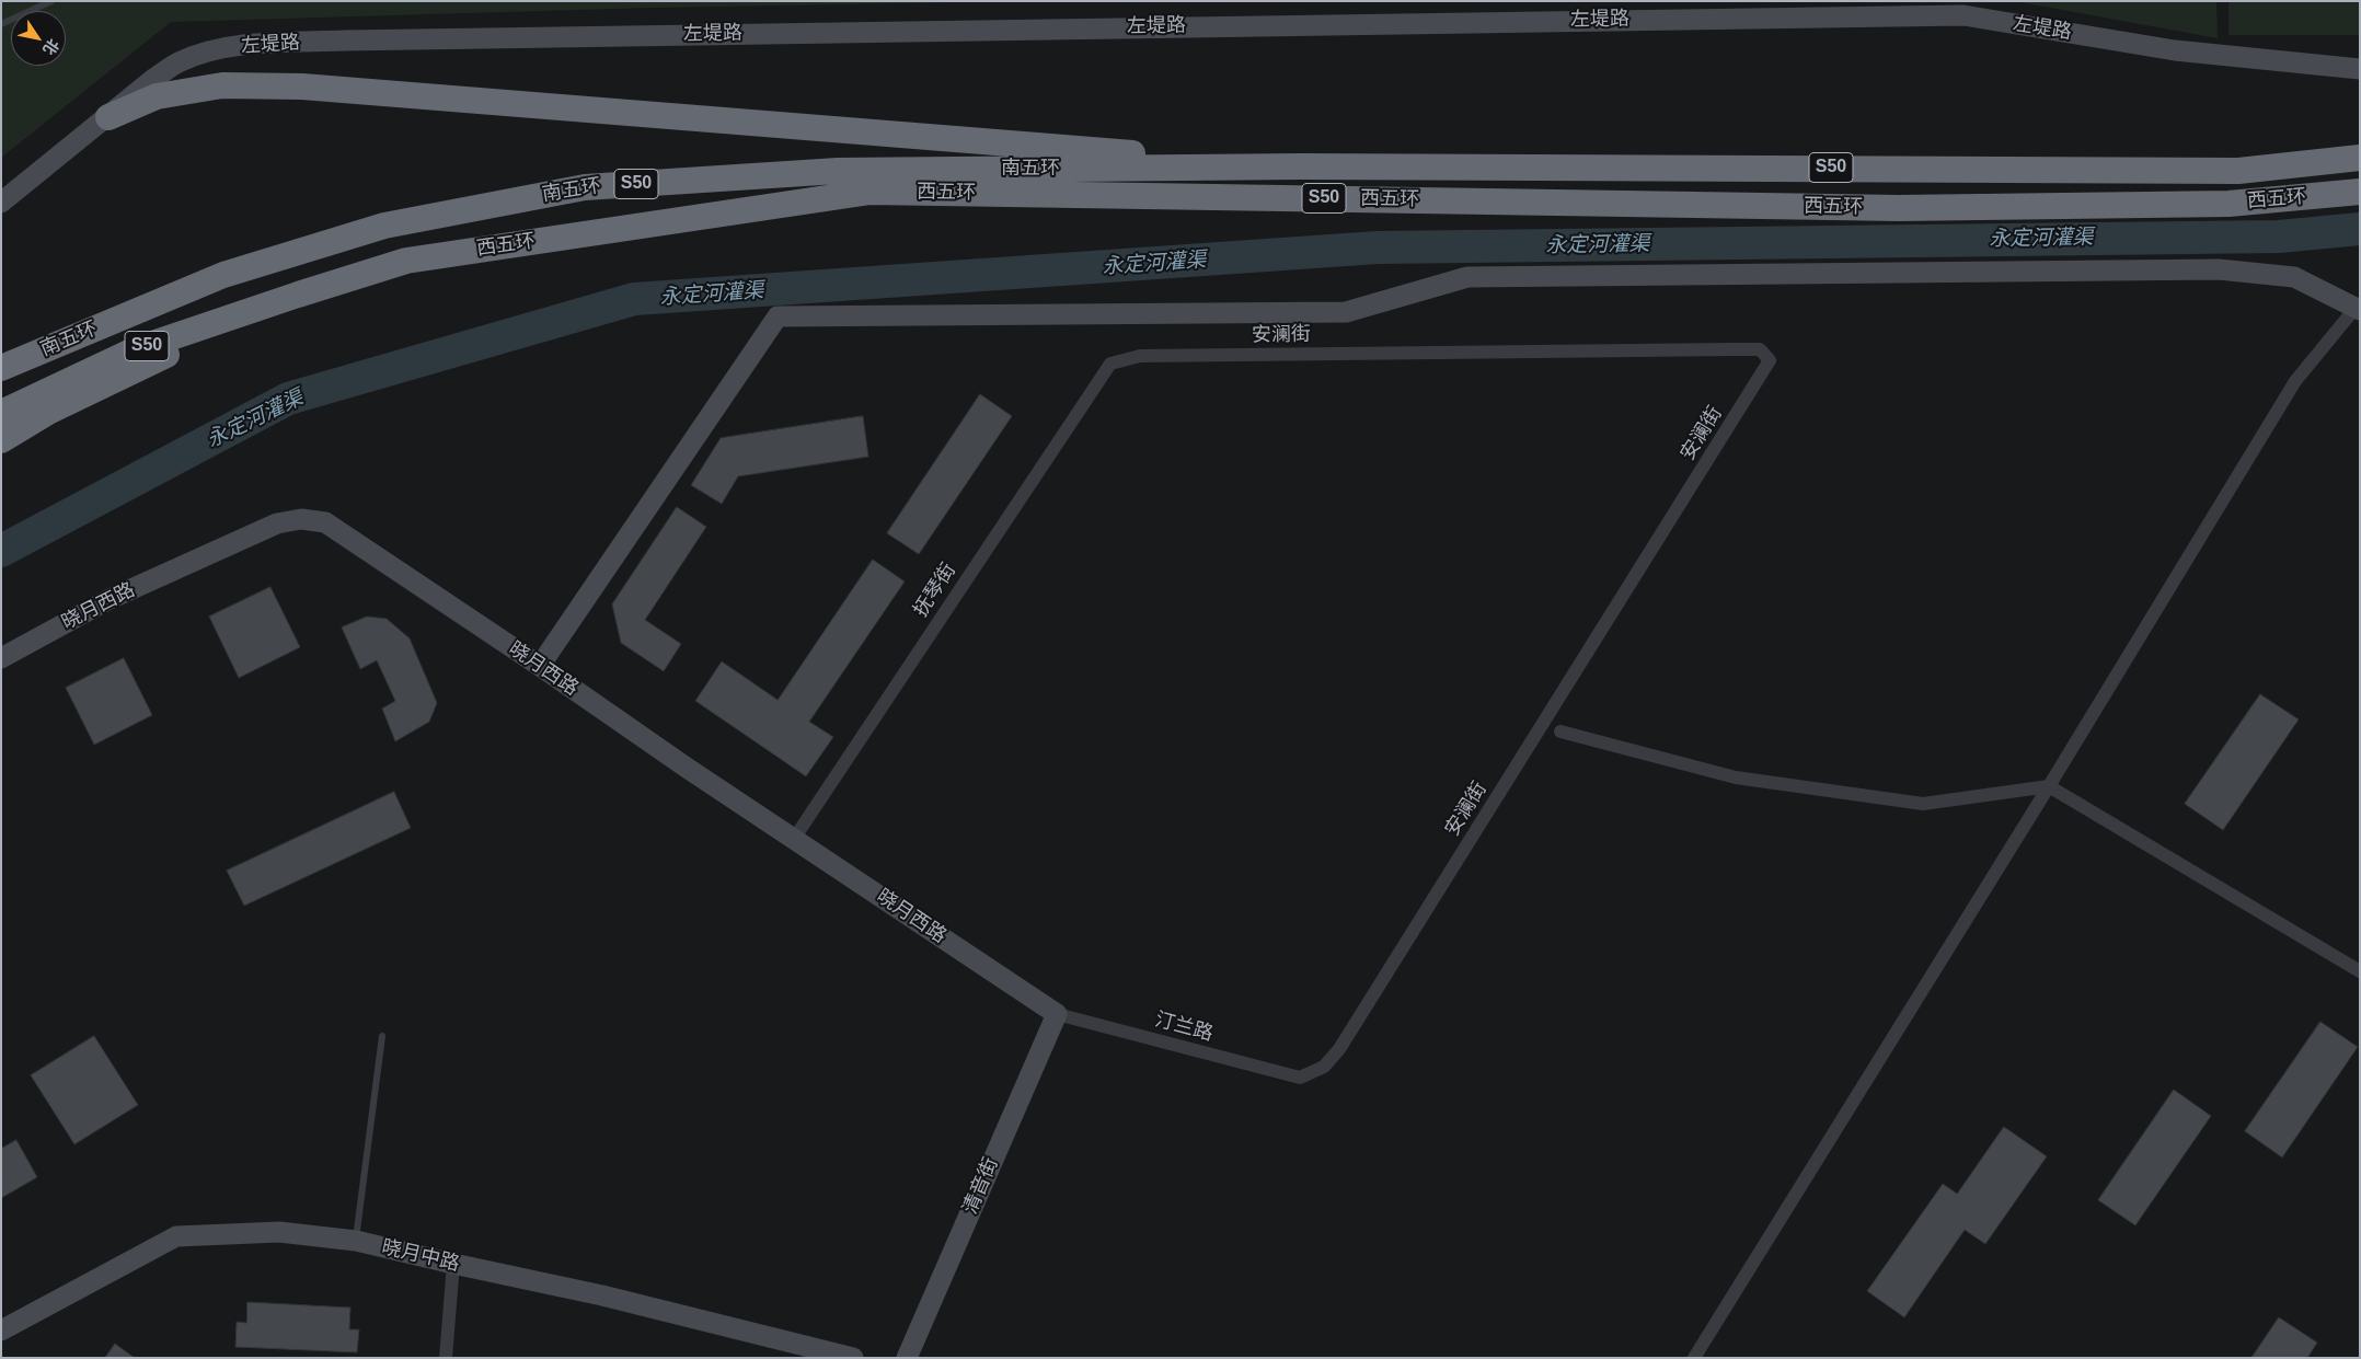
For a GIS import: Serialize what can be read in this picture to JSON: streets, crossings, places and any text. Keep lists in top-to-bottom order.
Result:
{
  "streets": {
    "highway": ["S50", "南五环", "西五环"],
    "street": [
      "左堤路",
      "安澜街",
      "抚琴街",
      "晓月西路",
      "汀兰路",
      "清音街",
      "晓月中路"
    ]
  },
  "crossings": [
    ["南五环", "西五环"],
    ["安澜街", "抚琴街"],
    ["安澜街", "汀兰路"],
    ["抚琴街", "晓月西路"],
    ["晓月西路", "汀兰路"],
    ["晓月西路", "清音街"],
    ["汀兰路", "清音街"]
  ],
  "water": ["永定河灌渠"],
  "north": "bottom right"
}
